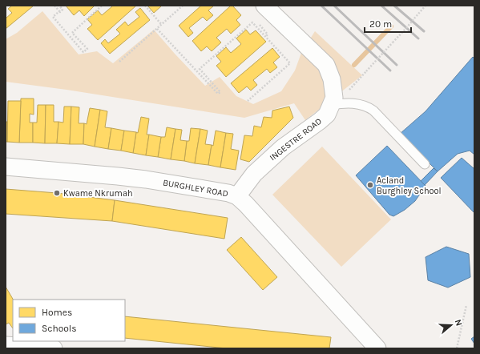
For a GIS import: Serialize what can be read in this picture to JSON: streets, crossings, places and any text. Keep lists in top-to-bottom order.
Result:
{
  "streets": {
    "street": ["INGESTRE ROAD", "BURGHLEY ROAD"]
  },
  "crossings": [
    ["INGESTRE ROAD", "BURGHLEY ROAD"]
  ],
  "places": ["Acland Burghley School", "Kwame Nkrumah"],
  "legend": ["Homes", "Schools"],
  "scale_bar": "20 m",
  "north": "right"
}
